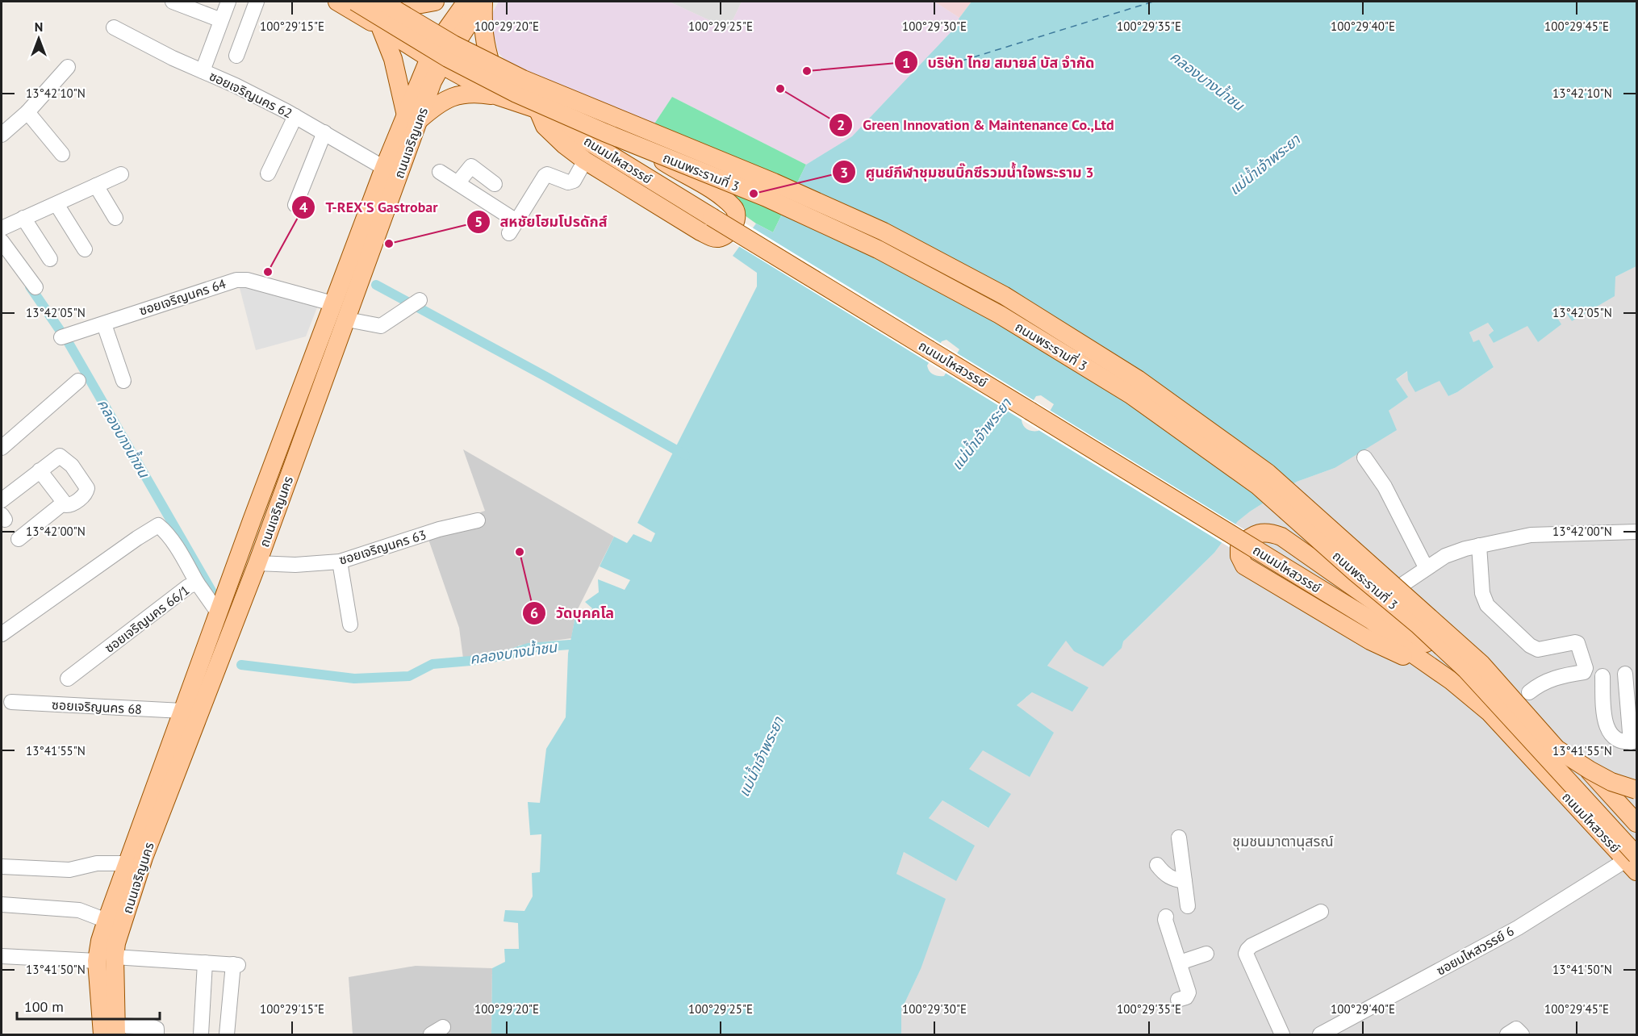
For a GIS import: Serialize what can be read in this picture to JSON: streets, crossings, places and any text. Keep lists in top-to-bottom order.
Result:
{
  "streets": {
    "main road": ["ถนนเจริญนคร", "ถนนมไหสวรรย์", "ถนนพระรามที่ 3"],
    "street": [
      "ซอยเจริญนคร 62",
      "ซอยเจริญนคร 64",
      "ซอยเจริญนคร 63",
      "ซอยเจริญนคร 66/1",
      "ซอยเจริญนคร 68",
      "ซอยมไหสวรรย์ 6"
    ]
  },
  "crossings": [
    ["ซอยเจริญนคร 62", "ถนนเจริญนคร"],
    ["ถนนเจริญนคร", "ถนนมไหสวรรย์"],
    ["ถนนเจริญนคร", "ซอยเจริญนคร 64"],
    ["ถนนเจริญนคร", "ซอยเจริญนคร 63"],
    ["ถนนเจริญนคร", "ซอยเจริญนคร 66/1"],
    ["ถนนเจริญนคร", "ซอยเจริญนคร 68"],
    ["ถนนมไหสวรรย์", "ถนนพระรามที่ 3"],
    ["ถนนมไหสวรรย์", "ซอยมไหสวรรย์ 6"],
    ["ถนนพระรามที่ 3", "ซอยมไหสวรรย์ 6"]
  ],
  "districts": ["ชุมชนมาตานุสรณ์"],
  "water": ["คลองบางน้ำชน", "แม่น้ำเจ้าพระยา"],
  "places": [
    "บริษัท ไทย สมายล์ บัส จำกัด",
    "Green Innovation & Maintenance Co.,Ltd",
    "ศูนย์กีฬาชุมชนบิ๊กซีรวมน้ำใจพระราม 3",
    "สหชัยโฮมโปรดักส์",
    "T-REX'S Gastrobar",
    "วัดบุคคโล"
  ],
  "scale_bar": "100 m",
  "north": "top",
  "coordinates": [
    "100°29'15\"E",
    "100°29'20\"E",
    "100°29'25\"E",
    "100°29'30\"E",
    "100°29'35\"E",
    "100°29'40\"E",
    "100°29'45\"E",
    "13°42'10\"N",
    "13°42'05\"N",
    "13°42'00\"N",
    "13°41'55\"N",
    "13°41'50\"N"
  ]
}
